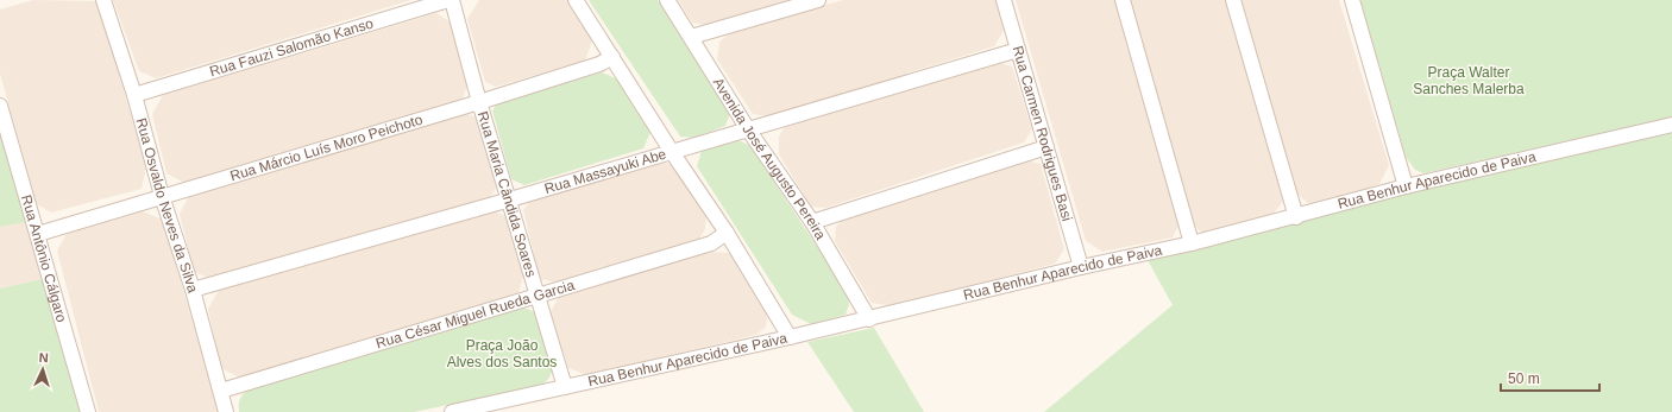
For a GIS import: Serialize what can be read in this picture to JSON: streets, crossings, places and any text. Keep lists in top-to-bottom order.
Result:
{
  "streets": {
    "street": [
      "Rua Fauzi Salomão Kanso",
      "Rua Carmen Rodrigues Basi",
      "Rua Márcio Luís Moro Peichoto",
      "Avenida José Augusto Pereira",
      "Rua Massayuki Abe",
      "Rua Benhur Aparecido de Paiva",
      "Rua Maria Cândida Soares",
      "Rua Osvaldo Neves da Silva",
      "Rua Antônio Cálgaro",
      "Rua César Miguel Rueda Garcia"
    ]
  },
  "crossings": [
    ["Rua Fauzi Salomão Kanso", "Rua Osvaldo Neves da Silva"],
    ["Rua Carmen Rodrigues Basi", "Rua Massayuki Abe"],
    ["Rua Carmen Rodrigues Basi", "Rua Benhur Aparecido de Paiva"],
    ["Rua Márcio Luís Moro Peichoto", "Rua Maria Cândida Soares"],
    ["Rua Márcio Luís Moro Peichoto", "Rua Osvaldo Neves da Silva"],
    ["Rua Márcio Luís Moro Peichoto", "Rua Antônio Cálgaro"],
    ["Avenida José Augusto Pereira", "Rua Massayuki Abe"],
    ["Avenida José Augusto Pereira", "Rua Benhur Aparecido de Paiva"],
    ["Rua Massayuki Abe", "Rua Maria Cândida Soares"],
    ["Rua Massayuki Abe", "Rua Osvaldo Neves da Silva"],
    ["Rua Benhur Aparecido de Paiva", "Rua Maria Cândida Soares"],
    ["Rua Maria Cândida Soares", "Rua César Miguel Rueda Garcia"],
    ["Rua Osvaldo Neves da Silva", "Rua César Miguel Rueda Garcia"]
  ],
  "parks": ["Praça Walter Sanches Malerba", "Praça João Alves dos Santos"],
  "scale_bar": "50 m",
  "north": "top"
}
